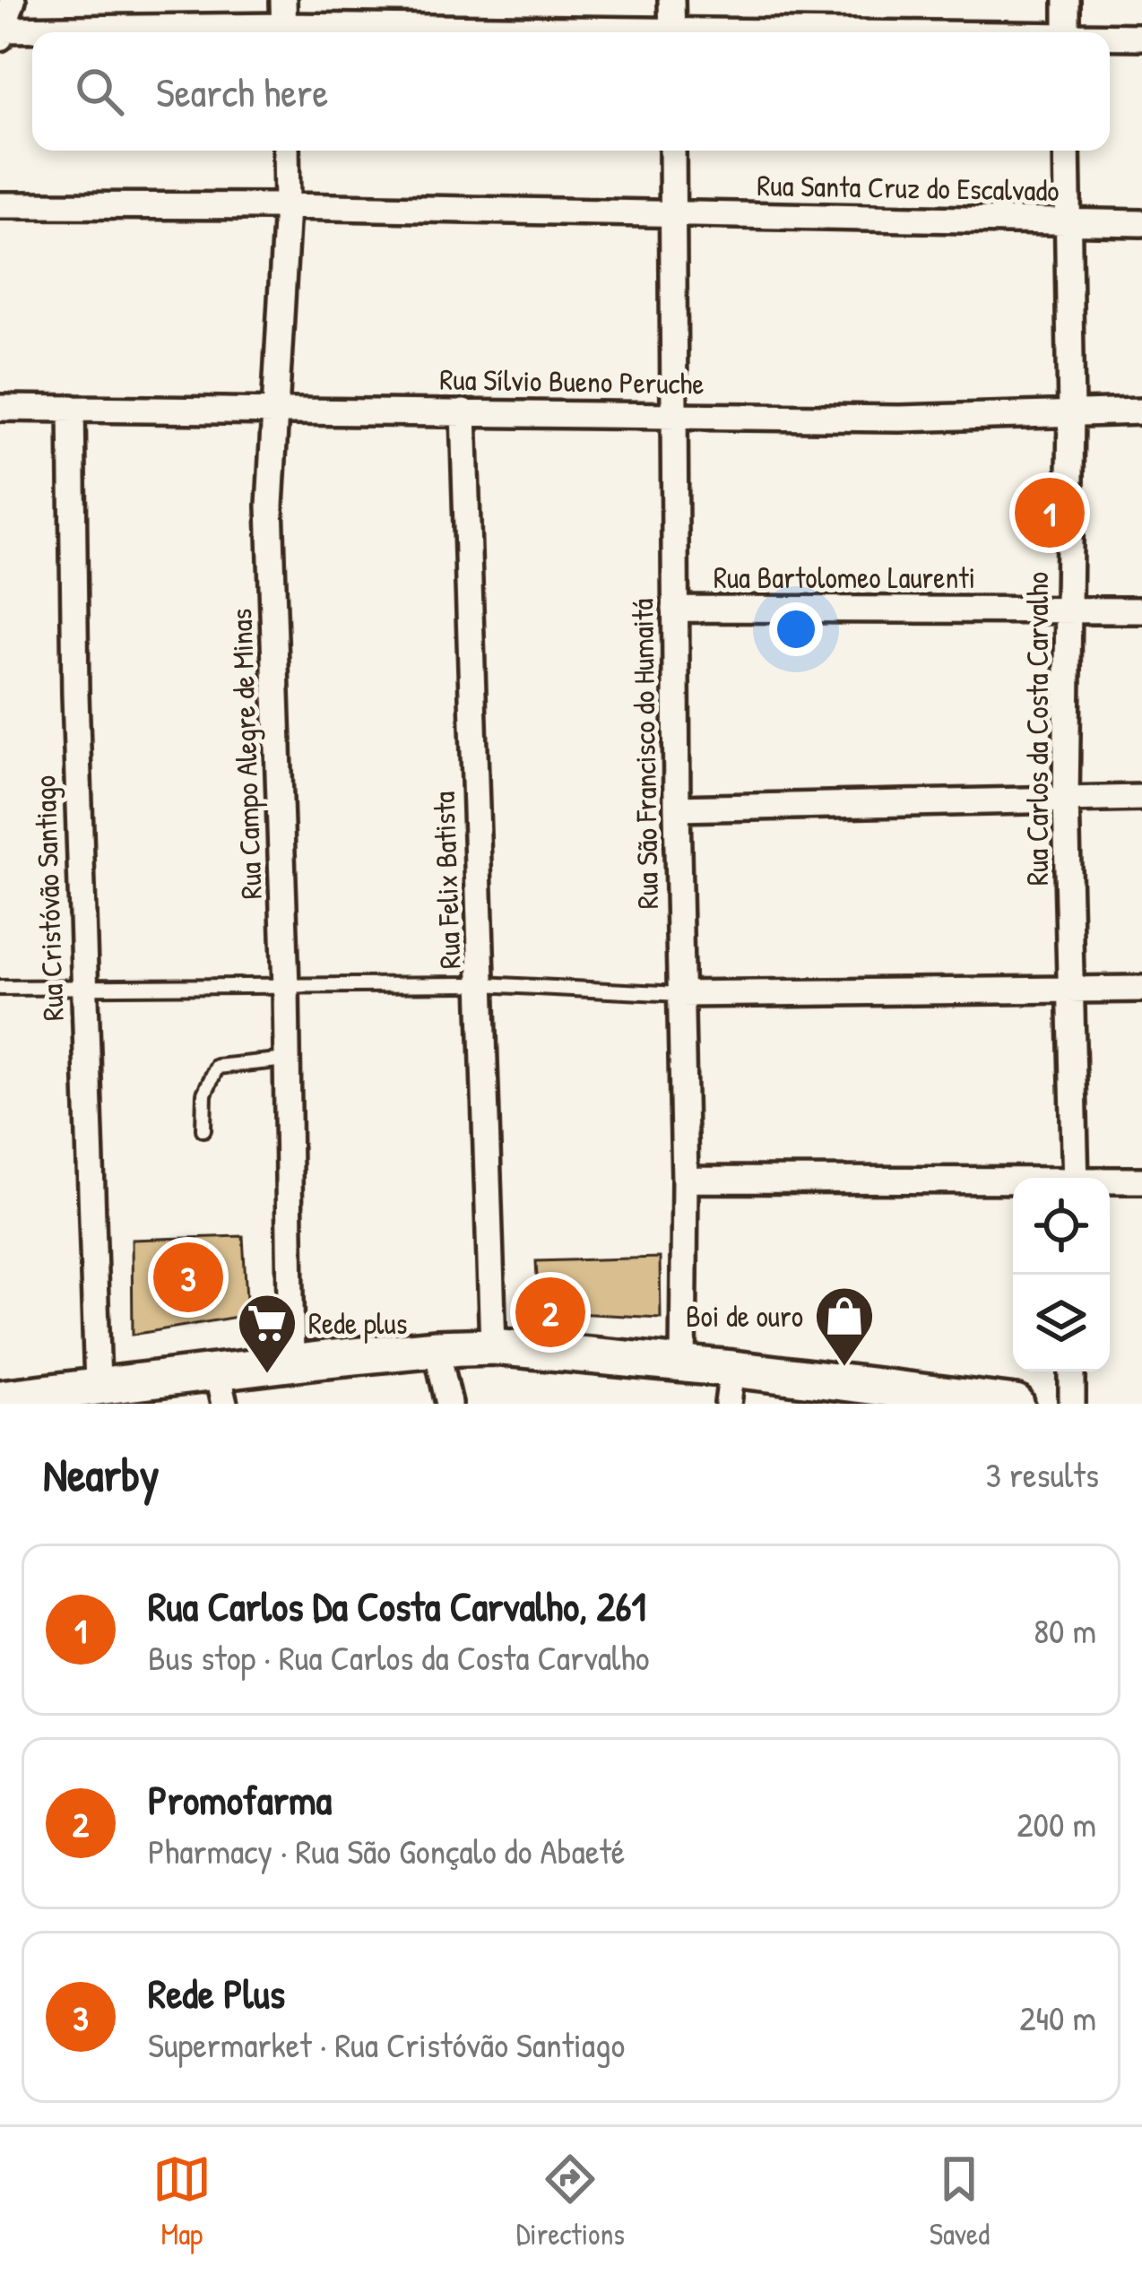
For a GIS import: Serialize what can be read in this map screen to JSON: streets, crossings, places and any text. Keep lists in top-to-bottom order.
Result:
{
  "streets": {
    "street": [
      "Rua Santa Cruz do Escalvado",
      "Rua Sílvio Bueno Peruche",
      "Rua Bartolomeo Laurenti",
      "Rua Carlos da Costa Carvalho",
      "Rua Campo Alegre de Minas",
      "Rua São Francisco do Humaitá",
      "Rua Felix Batista",
      "Rua Cristóvão Santiago"
    ]
  },
  "crossings": [
    ["Rua Santa Cruz do Escalvado", "Rua Carlos da Costa Carvalho"],
    ["Rua Santa Cruz do Escalvado", "Rua Campo Alegre de Minas"],
    ["Rua Santa Cruz do Escalvado", "Rua São Francisco do Humaitá"],
    ["Rua Sílvio Bueno Peruche", "Rua Carlos da Costa Carvalho"],
    ["Rua Sílvio Bueno Peruche", "Rua Campo Alegre de Minas"],
    ["Rua Sílvio Bueno Peruche", "Rua São Francisco do Humaitá"],
    ["Rua Sílvio Bueno Peruche", "Rua Felix Batista"],
    ["Rua Sílvio Bueno Peruche", "Rua Cristóvão Santiago"],
    ["Rua Bartolomeo Laurenti", "Rua Carlos da Costa Carvalho"],
    ["Rua Bartolomeo Laurenti", "Rua São Francisco do Humaitá"]
  ],
  "places": {
    "shop": ["Boi de ouro"],
    "supermarket": ["Rede plus"]
  },
  "page": {
    "search": "Search here",
    "pins": ["1", "3", "2"],
    "heading": ["Nearby", "3 results"],
    "list": [
      {
        "mark": "1",
        "name": "Rua Carlos Da Costa Carvalho, 261",
        "note": "Bus stop · Rua Carlos da Costa Carvalho",
        "value": "80 m"
      },
      {
        "mark": "2",
        "name": "Promofarma",
        "note": "Pharmacy · Rua São Gonçalo do Abaeté",
        "value": "200 m"
      },
      {
        "mark": "3",
        "name": "Rede Plus",
        "note": "Supermarket · Rua Cristóvão Santiago",
        "value": "240 m"
      }
    ],
    "nav": ["Map", "Directions", "Saved"]
  }
}
